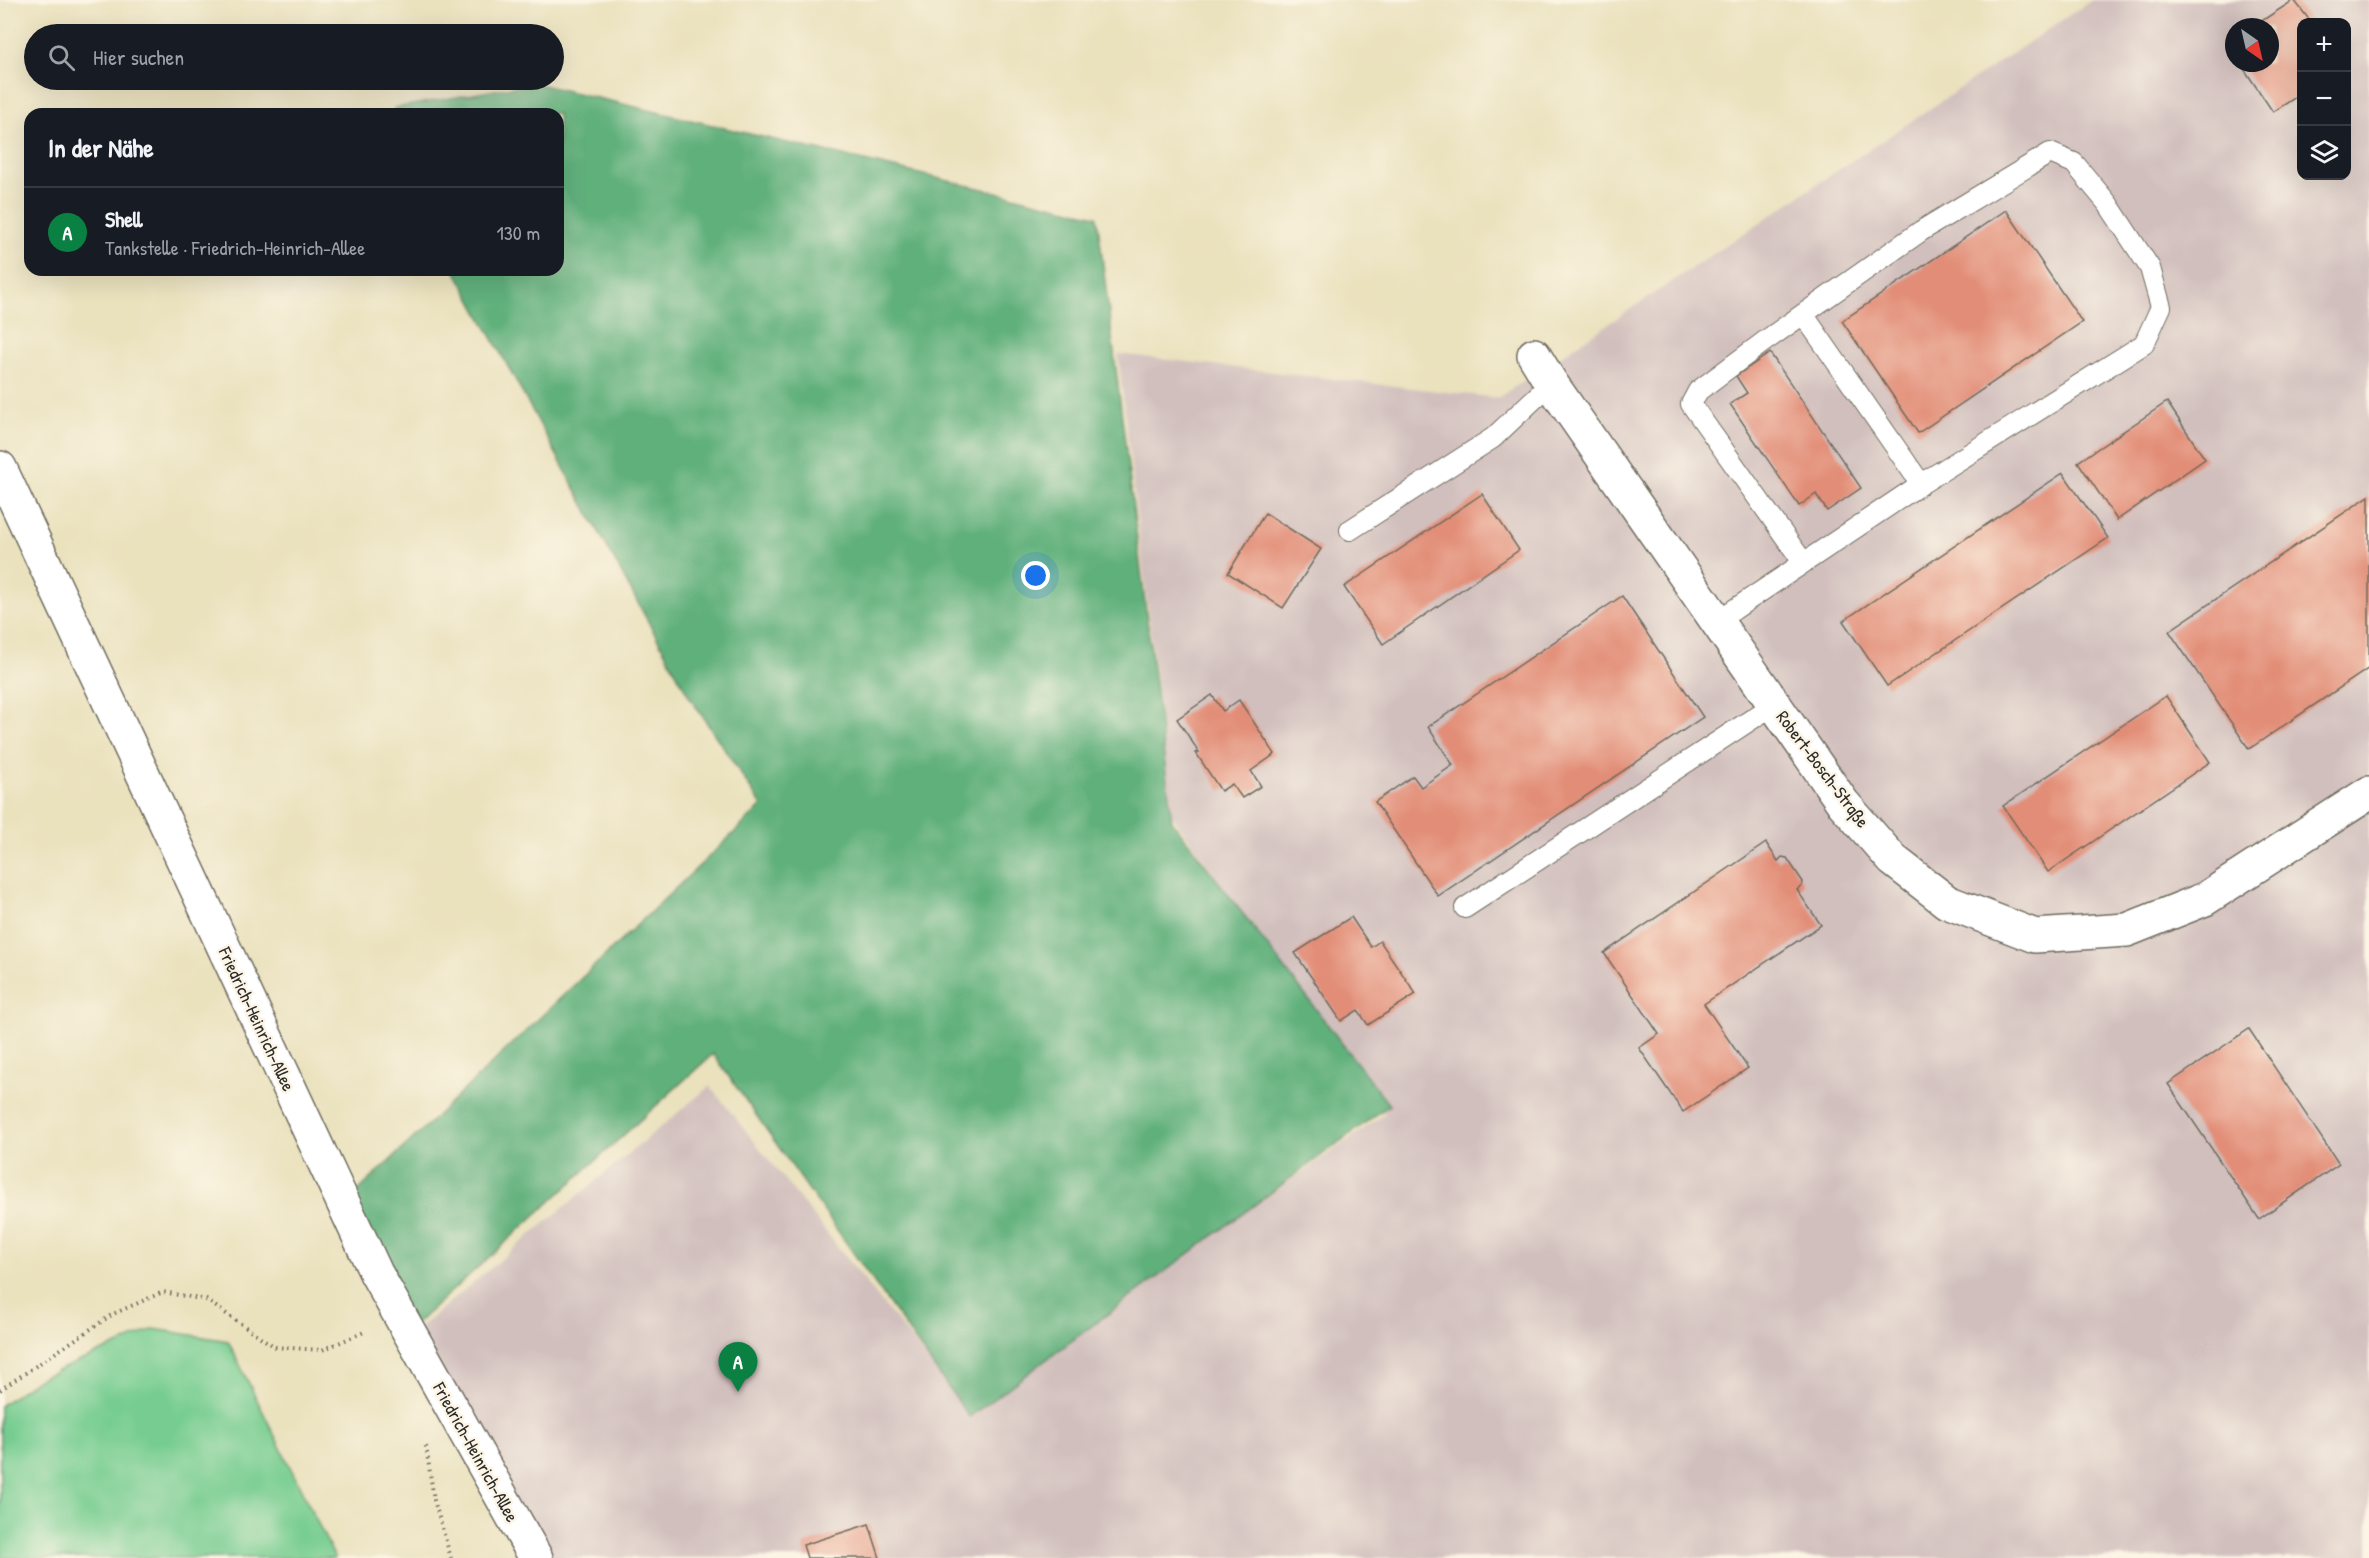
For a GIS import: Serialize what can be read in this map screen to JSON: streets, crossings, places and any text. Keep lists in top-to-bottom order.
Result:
{
  "streets": {
    "main road": ["Robert-Bosch-Straße", "Friedrich-Heinrich-Allee"]
  },
  "north": "bottom right",
  "page": {
    "map_buttons": ["+", "−"],
    "search": "Hier suchen",
    "heading": "In der Nähe",
    "list": [
      {
        "mark": "A",
        "name": "Shell",
        "note": "Tankstelle · Friedrich-Heinrich-Allee",
        "value": "130 m"
      }
    ],
    "pins": "A"
  }
}
